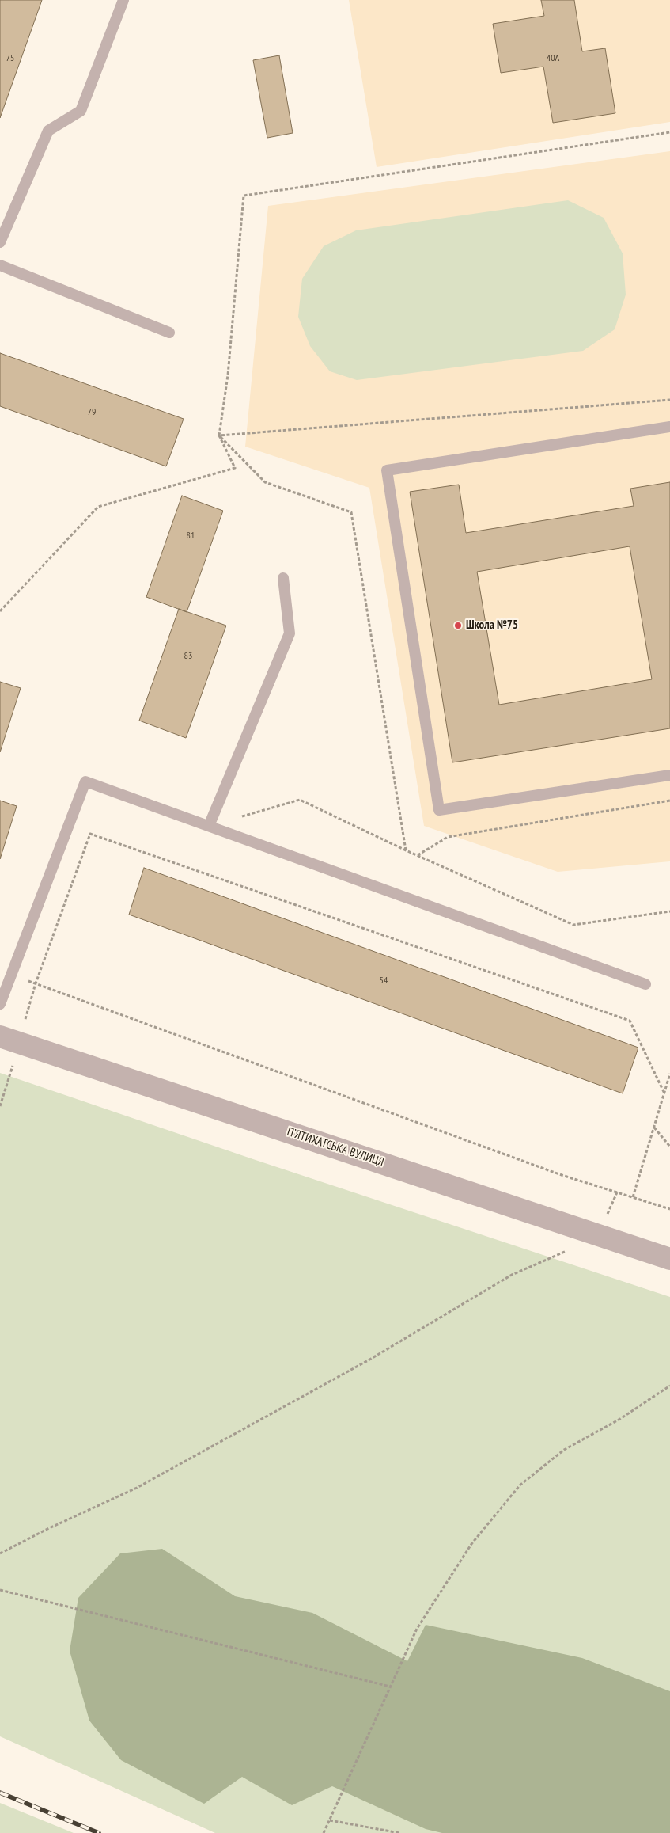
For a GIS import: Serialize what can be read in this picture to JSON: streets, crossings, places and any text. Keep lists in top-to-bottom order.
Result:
{
  "streets": {
    "street": ["П’ЯТИХАТСЬКА ВУЛИЦЯ"]
  },
  "places": ["Школа №75"],
  "house_numbers": [
    "75",
    "40А",
    "79",
    "81",
    "83",
    "54"
  ]
}
